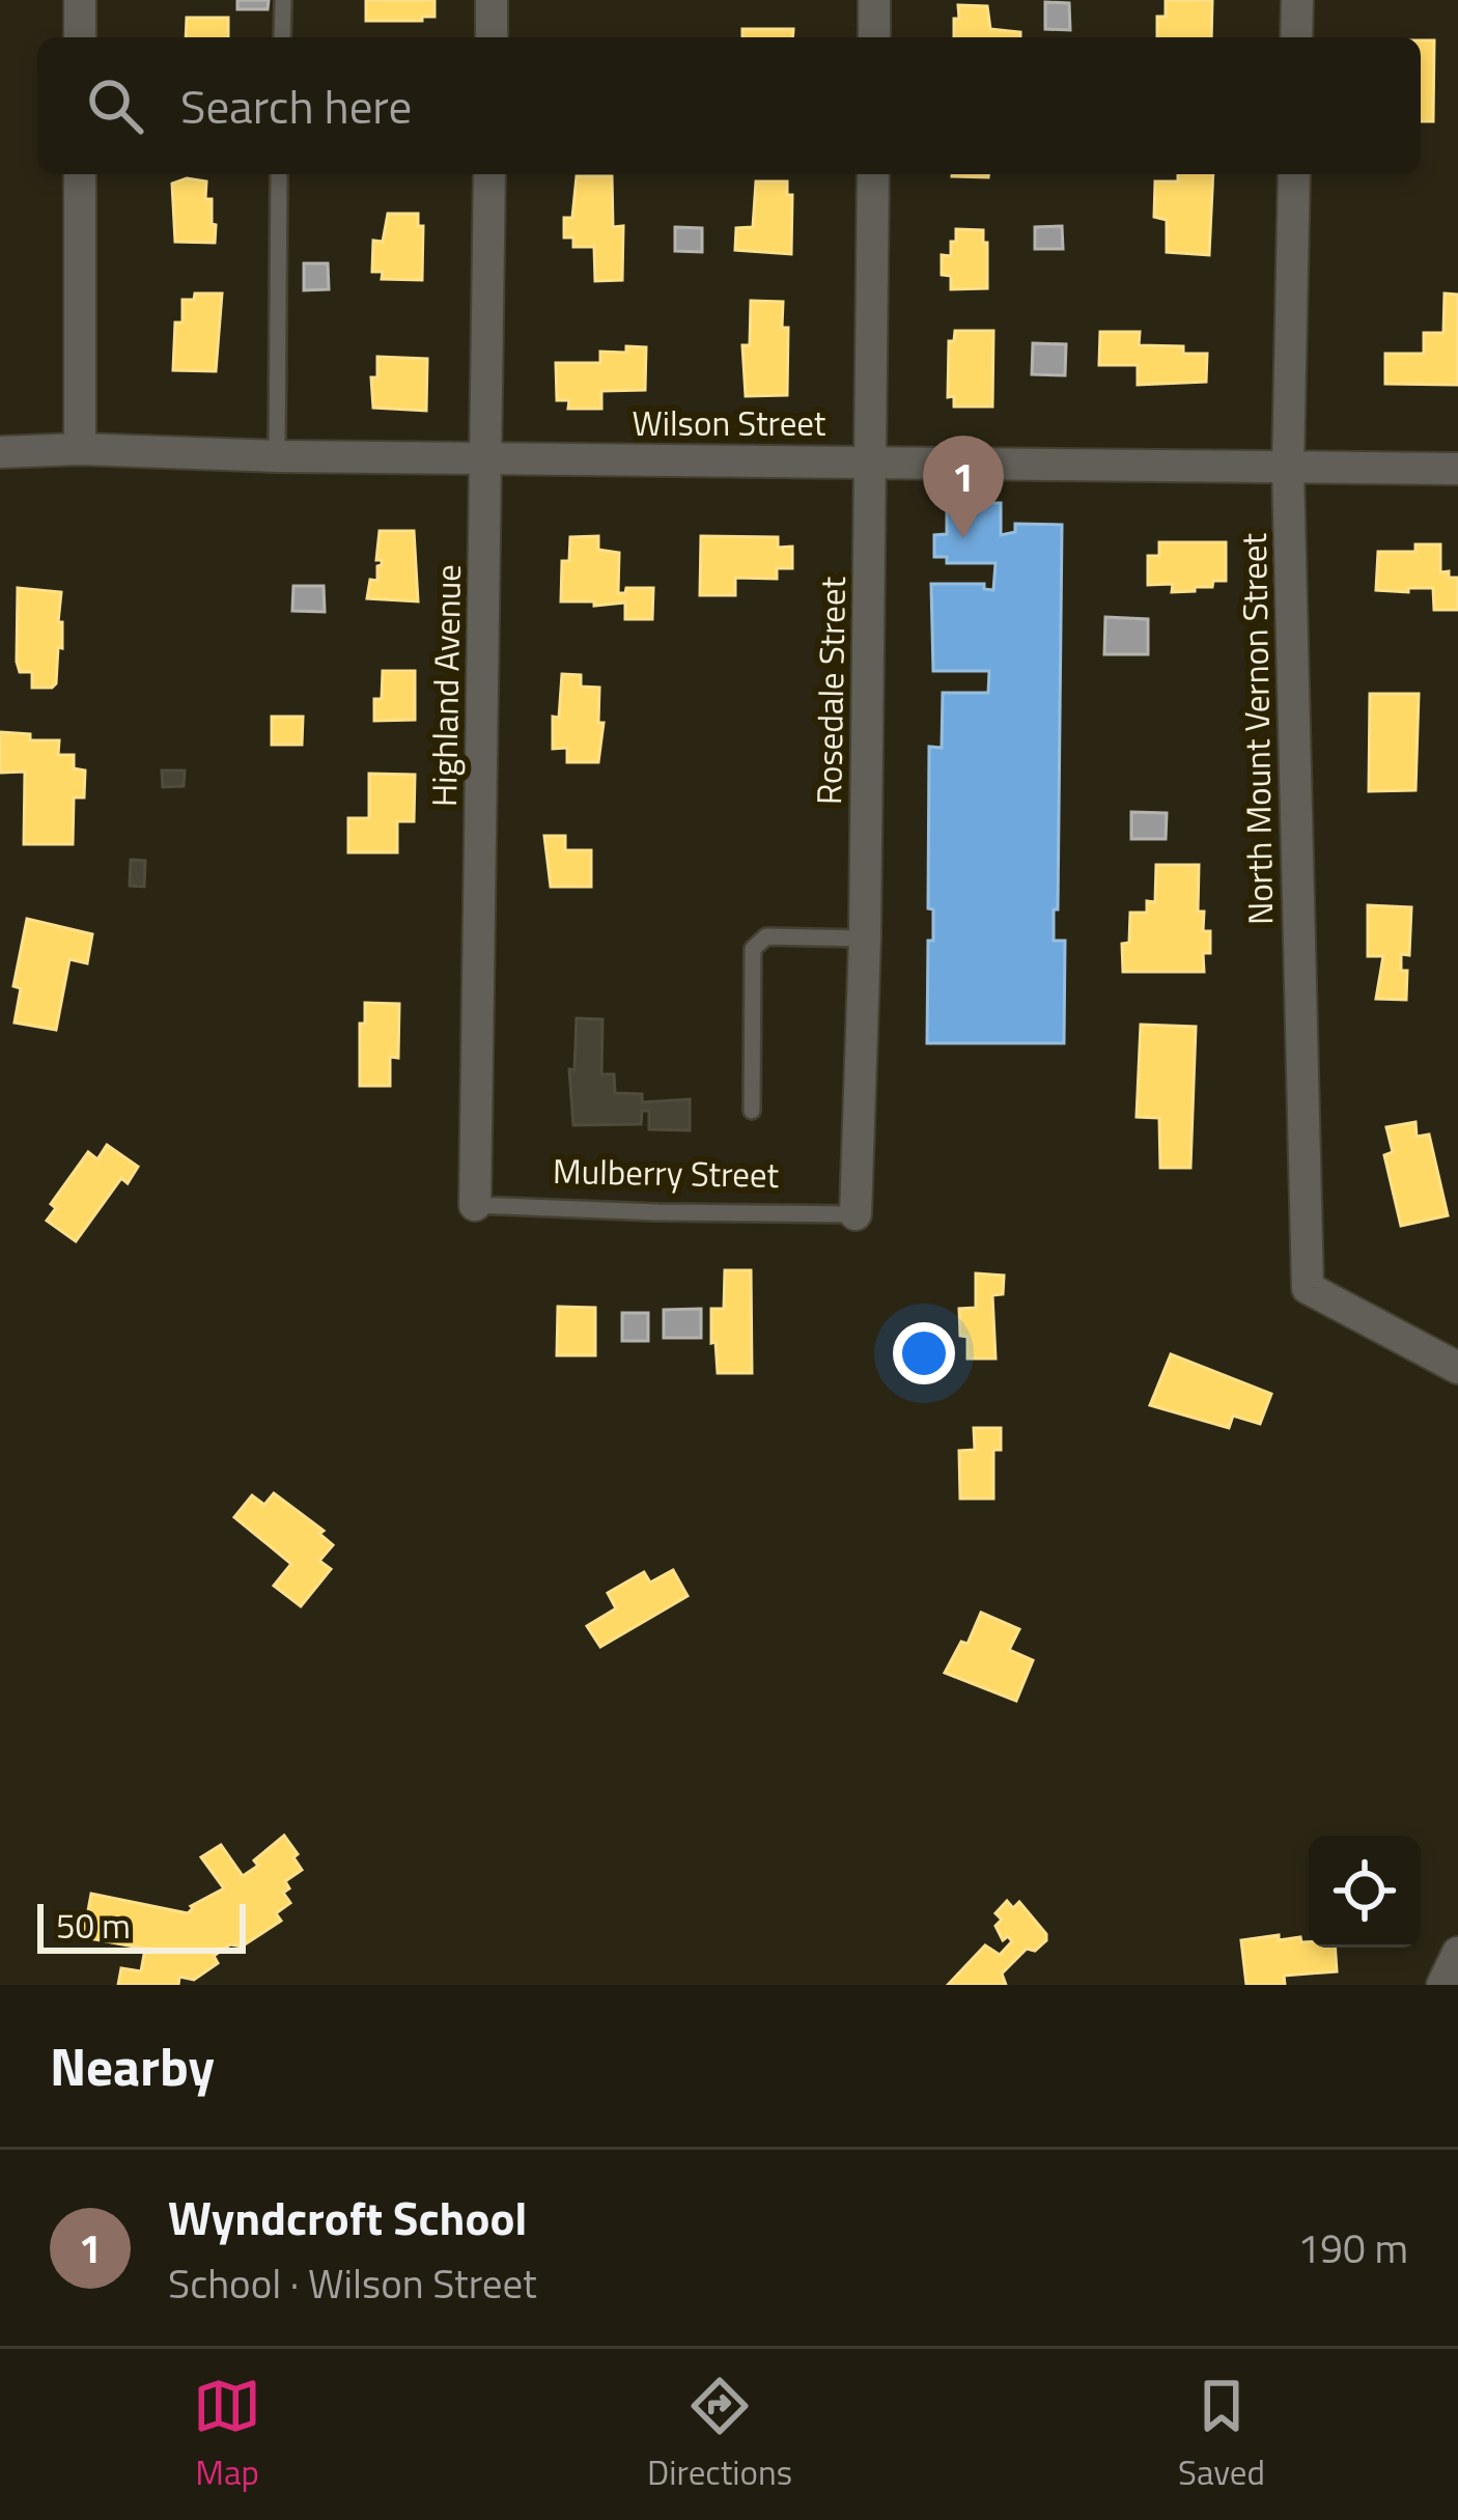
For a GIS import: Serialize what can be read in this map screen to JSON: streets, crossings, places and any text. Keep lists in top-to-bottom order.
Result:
{
  "streets": {
    "street": [
      "Wilson Street",
      "Highland Avenue",
      "Rosedale Street",
      "North Mount Vernon Street"
    ],
    "lane": ["Mulberry Street"]
  },
  "crossings": [
    ["Wilson Street", "Highland Avenue"],
    ["Wilson Street", "Rosedale Street"],
    ["Wilson Street", "North Mount Vernon Street"],
    ["Highland Avenue", "Mulberry Street"],
    ["Rosedale Street", "Mulberry Street"]
  ],
  "scale_bar": "50 m",
  "page": {
    "search": "Search here",
    "pins": "1",
    "scale": "50 m",
    "heading": "Nearby",
    "list": [
      {
        "mark": "1",
        "name": "Wyndcroft School",
        "note": "School · Wilson Street",
        "value": "190 m"
      }
    ],
    "nav": ["Map", "Directions", "Saved"]
  }
}
